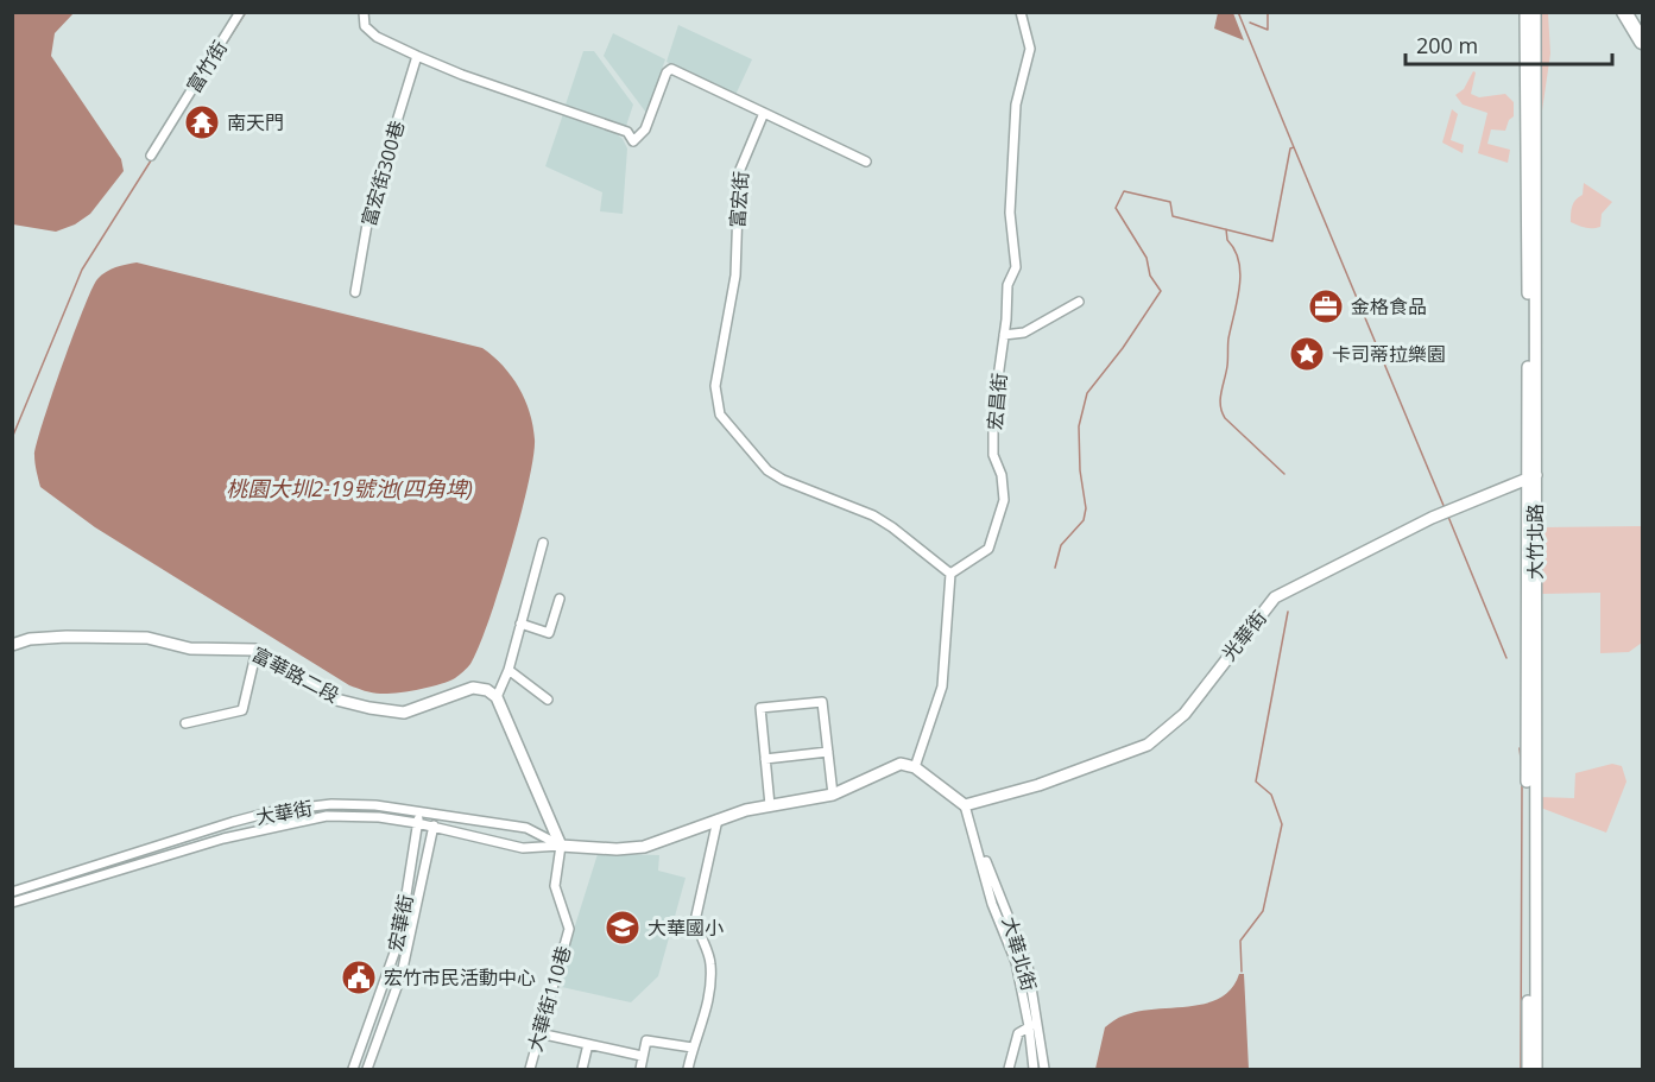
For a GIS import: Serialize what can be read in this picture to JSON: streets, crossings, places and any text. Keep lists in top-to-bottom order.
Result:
{
  "streets": {
    "street": [
      "富竹街",
      "富宏街300巷",
      "富宏街",
      "宏昌街",
      "大竹北路",
      "光華街",
      "富華路二段",
      "大華街",
      "宏華街",
      "大華北街",
      "大華街110巷"
    ]
  },
  "crossings": [
    ["富宏街", "宏昌街"],
    ["大竹北路", "光華街"],
    ["光華街", "大華北街"],
    ["大華街", "宏華街"],
    ["大華街", "大華街110巷"]
  ],
  "water": ["桃園大圳2-19號池(四角埤)"],
  "places": {
    "temple": ["南天門"],
    "office": ["金格食品"],
    "place": ["卡司蒂拉樂園"],
    "school or university": ["大華國小"],
    "public building": ["宏竹市民活動中心"]
  },
  "scale_bar": "200 m"
}
